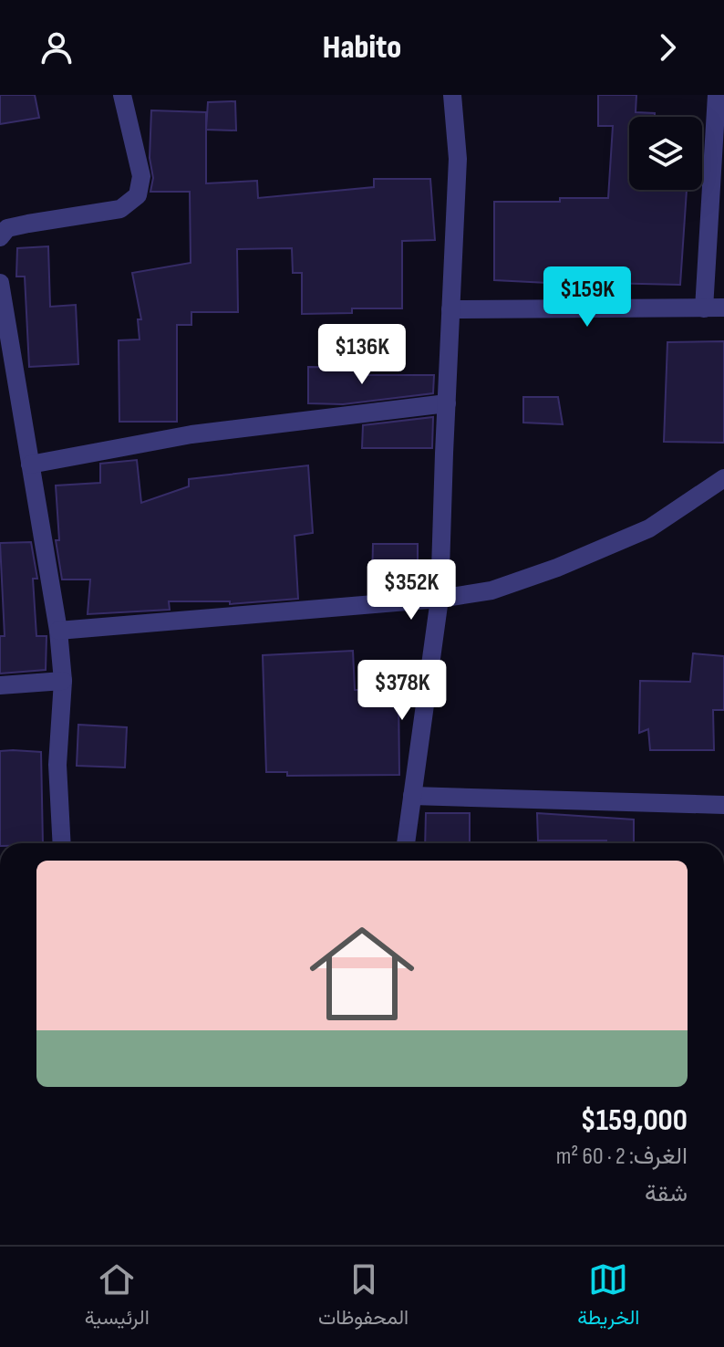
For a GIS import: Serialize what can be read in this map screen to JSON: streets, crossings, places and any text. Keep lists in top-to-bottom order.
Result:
{
  "page": {
    "header": "Habito",
    "price": [
      "$159K",
      "$136K",
      "$352K",
      "$378K"
    ],
    "list": [
      {
        "name": "$159,000",
        "note": "الغرف: 2 · 60 m² · شقة"
      }
    ],
    "tabs": ["الخريطة", "المحفوظات", "الرئيسية"]
  }
}
